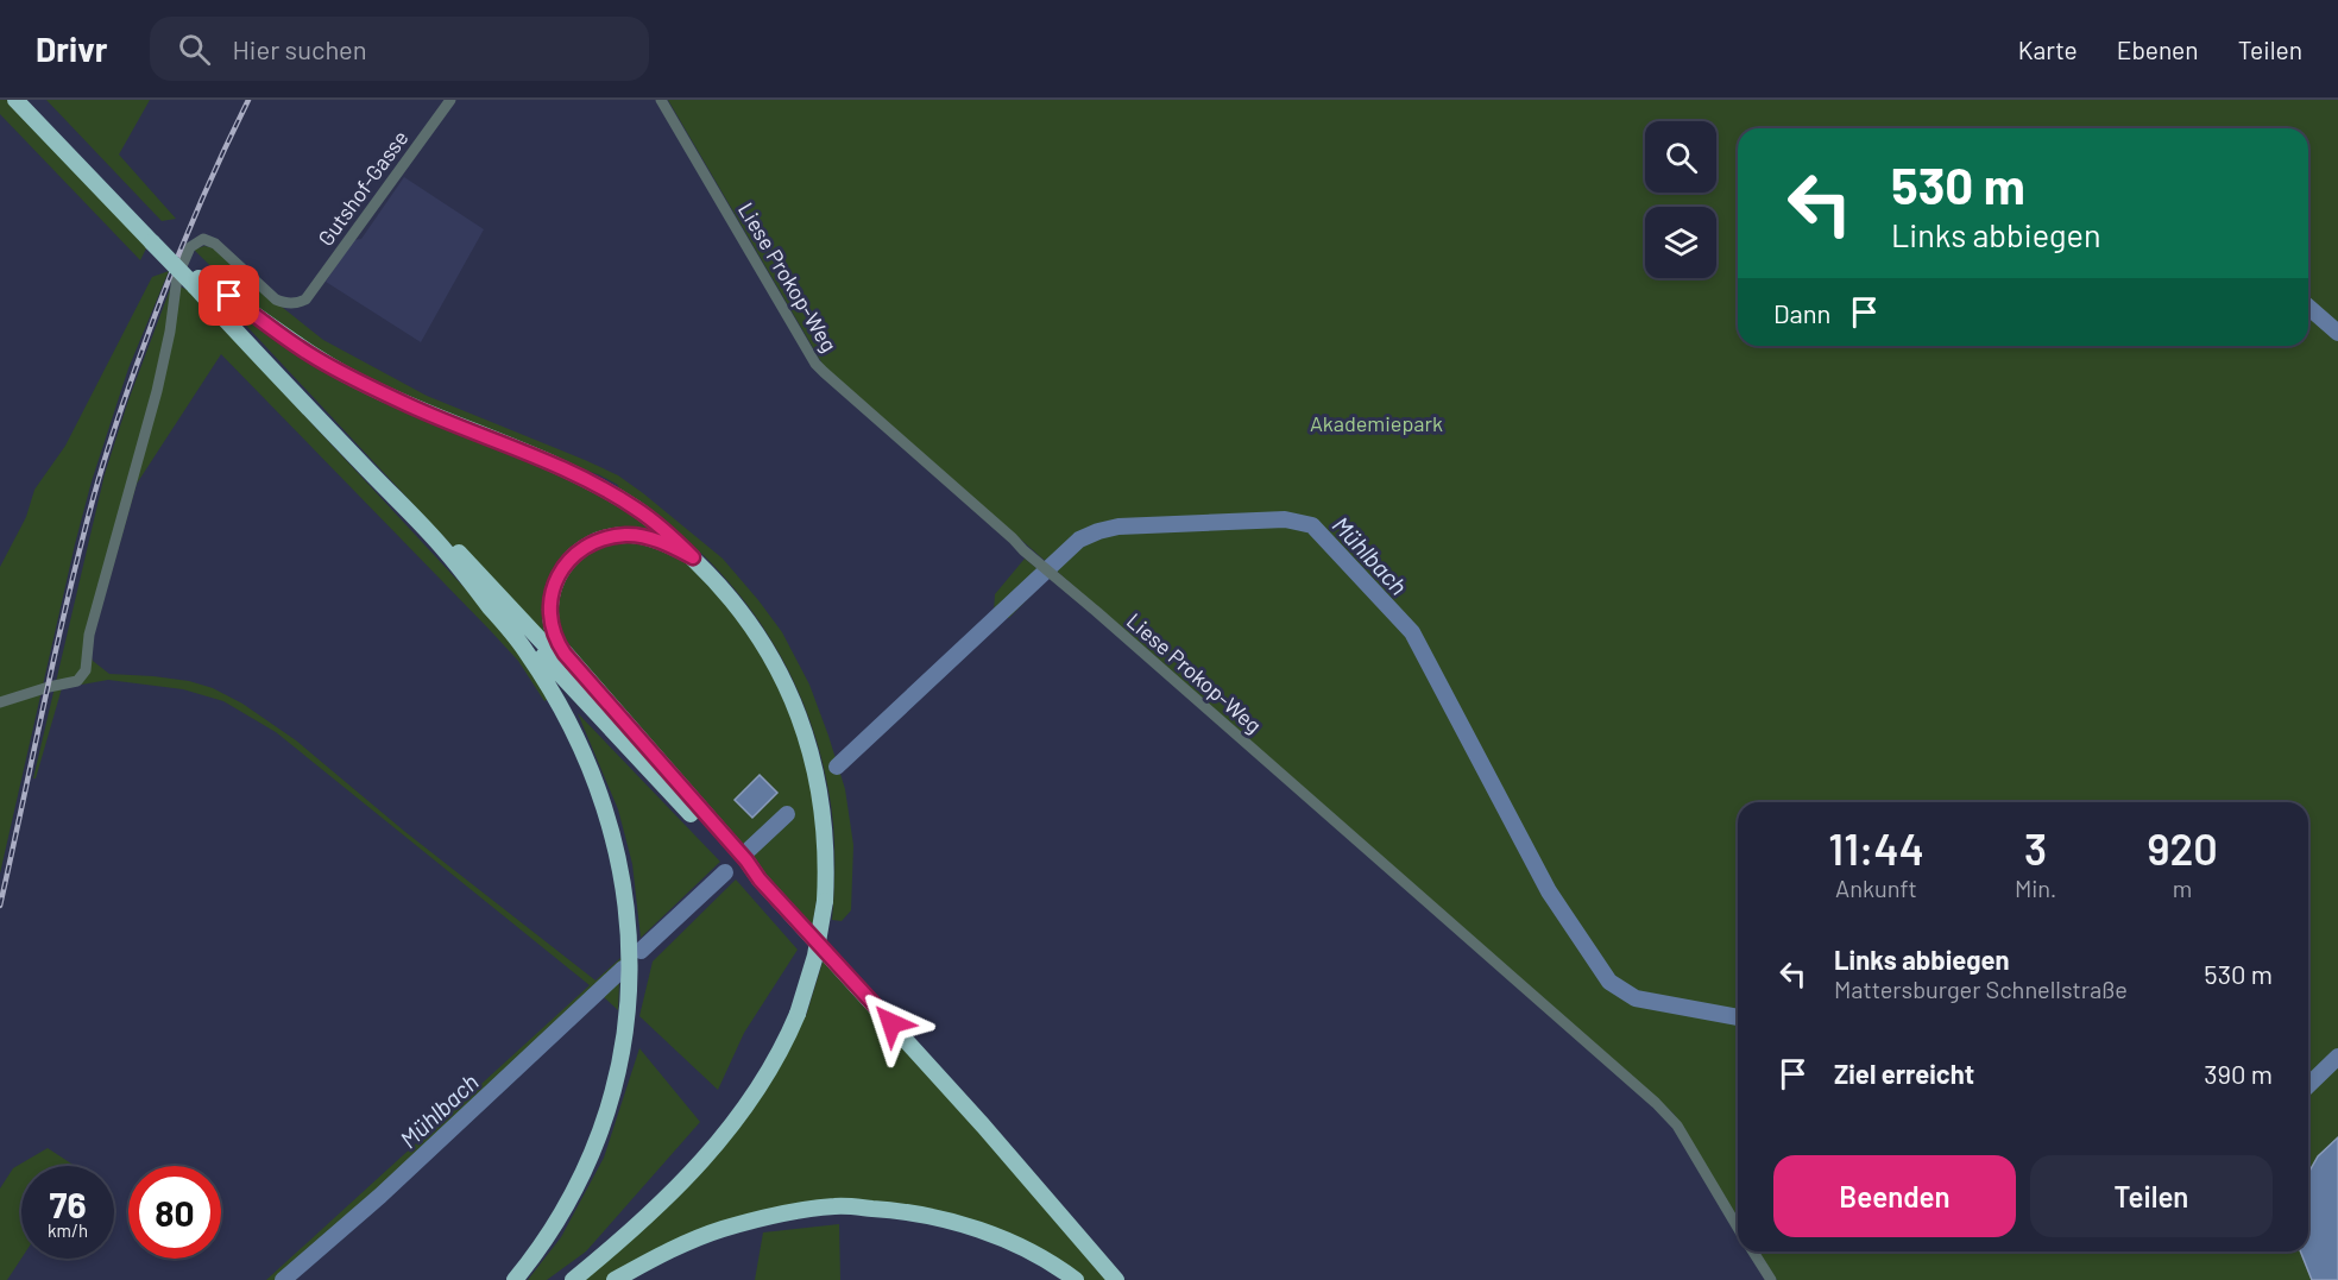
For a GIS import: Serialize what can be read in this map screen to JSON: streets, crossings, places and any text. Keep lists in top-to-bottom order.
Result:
{
  "streets": {
    "street": ["Gutshof-Gasse", "Liese Prokop-Weg"]
  },
  "water": ["Mühlbach"],
  "parks": ["Akademiepark"],
  "page": {
    "header": "Drivr",
    "search": "Hier suchen",
    "nav": ["Karte", "Ebenen", "Teilen"],
    "turn": ["530 m", "Links abbiegen"],
    "then": "Dann",
    "eta": [
      "11:44",
      "Ankunft",
      "3",
      "Min.",
      "920",
      "m"
    ],
    "list": [
      {
        "name": "Links abbiegen",
        "note": "Mattersburger Schnellstraße",
        "value": "530 m"
      },
      {
        "name": "Ziel erreicht",
        "value": "390 m"
      }
    ],
    "buttons": ["Beenden", "Teilen"],
    "speed": "76 km/h",
    "limit": "80"
  }
}
